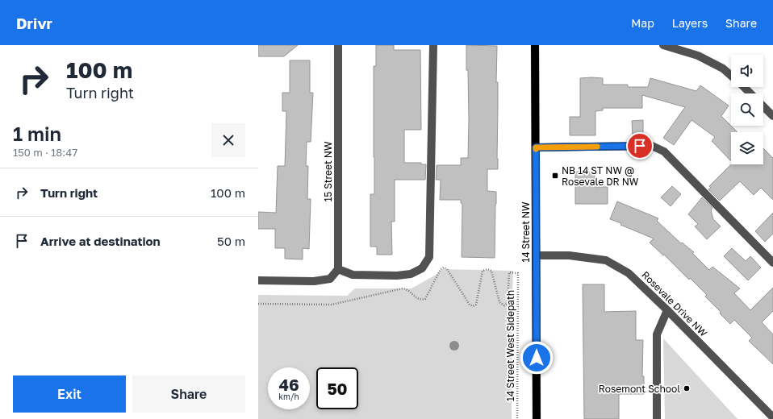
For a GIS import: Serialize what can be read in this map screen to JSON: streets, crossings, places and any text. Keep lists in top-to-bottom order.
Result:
{
  "streets": {
    "main road": ["14 Street NW"],
    "street": ["15 Street NW", "Rosevale Drive NW"],
    "path": ["14 Street West Sidepath"]
  },
  "crossings": [
    ["14 Street NW", "Rosevale Drive NW"]
  ],
  "places": {
    "transit": ["NB 14 ST NW @ Rosevale DR NW"],
    "other": ["Rosemont School"]
  },
  "page": {
    "header": "Drivr",
    "nav": ["Map", "Layers", "Share"],
    "turn": ["100 m", "Turn right"],
    "heading": ["1 min", "150 m · 18:47"],
    "list": [
      {
        "name": "Turn right",
        "value": "100 m"
      },
      {
        "name": "Arrive at destination",
        "value": "50 m"
      }
    ],
    "speed": "46 km/h",
    "limit": "50",
    "buttons": ["Exit", "Share"]
  }
}
